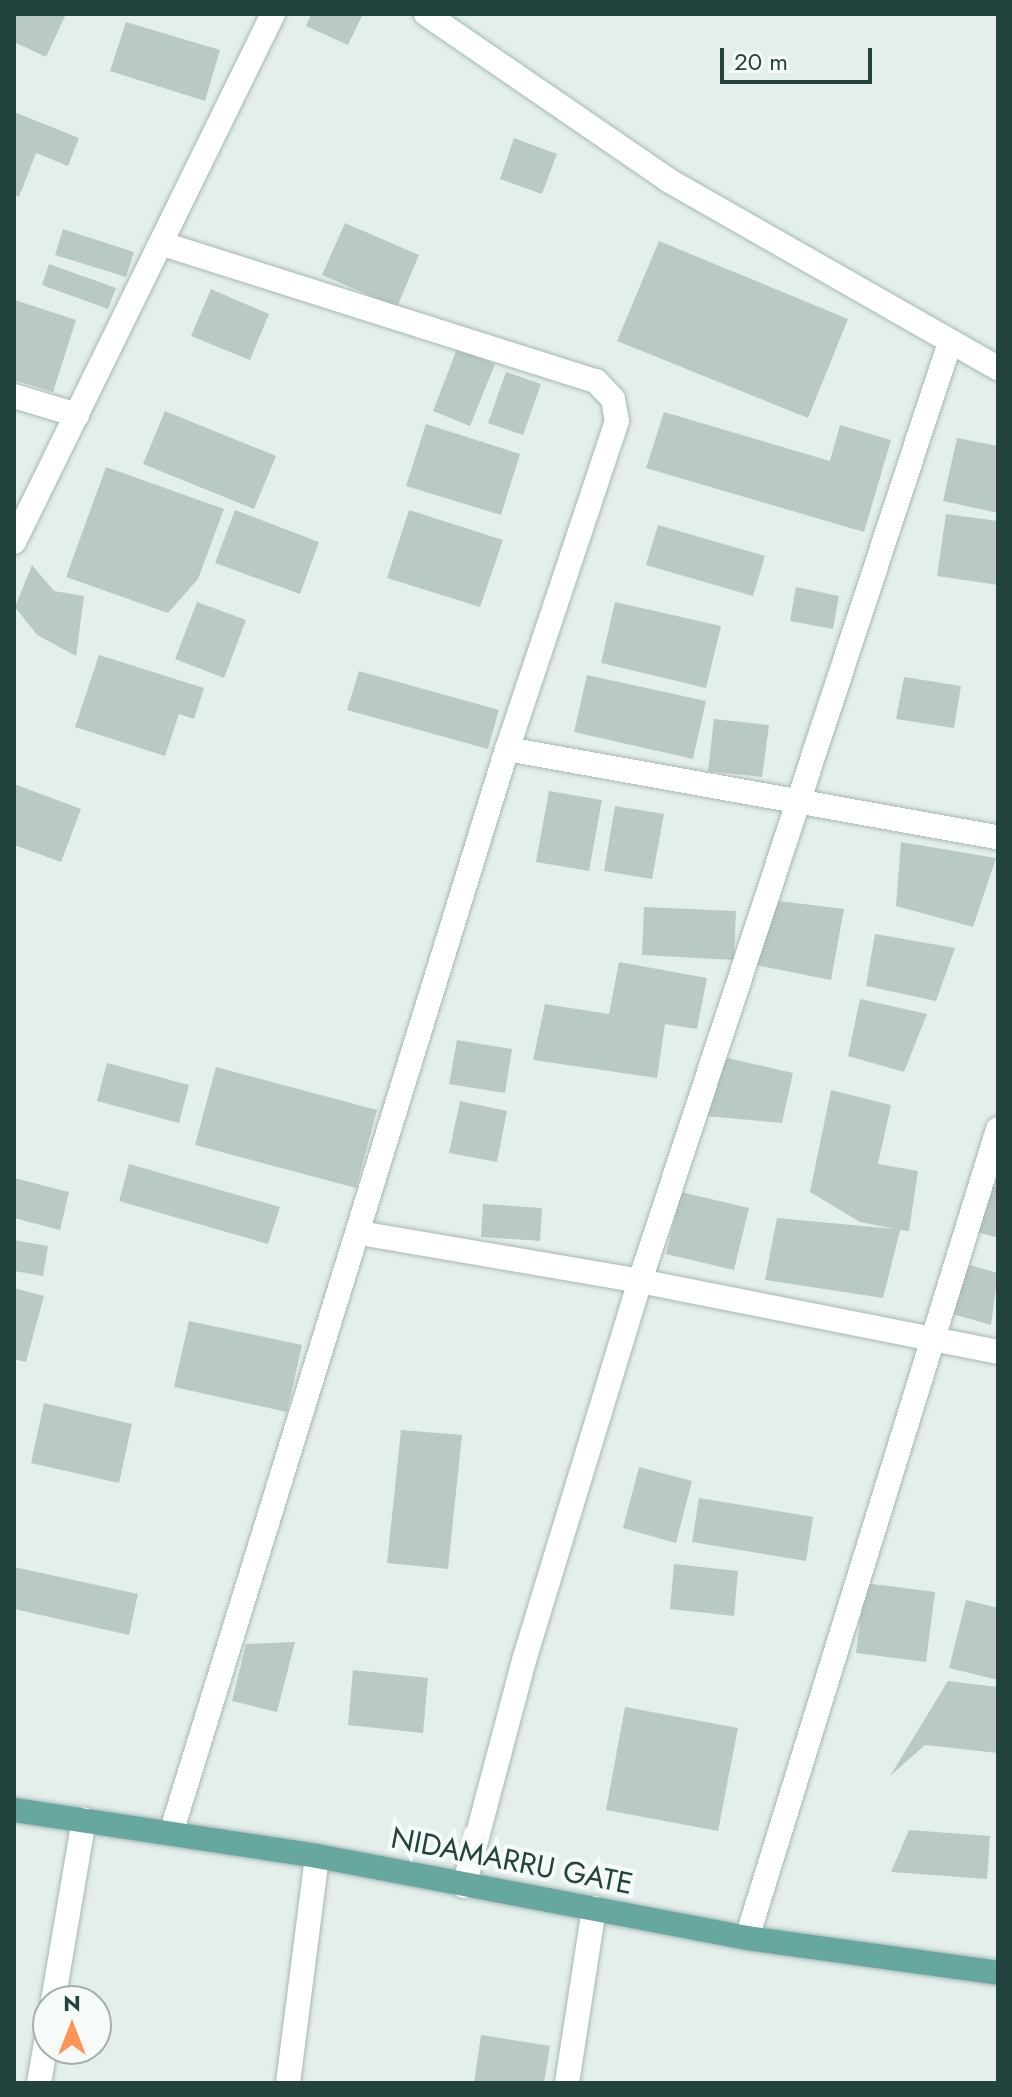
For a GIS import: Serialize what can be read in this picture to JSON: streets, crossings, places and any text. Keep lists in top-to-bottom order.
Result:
{
  "streets": {
    "main road": ["NIDAMARRU GATE"]
  },
  "scale_bar": "20 m",
  "north": "top"
}
